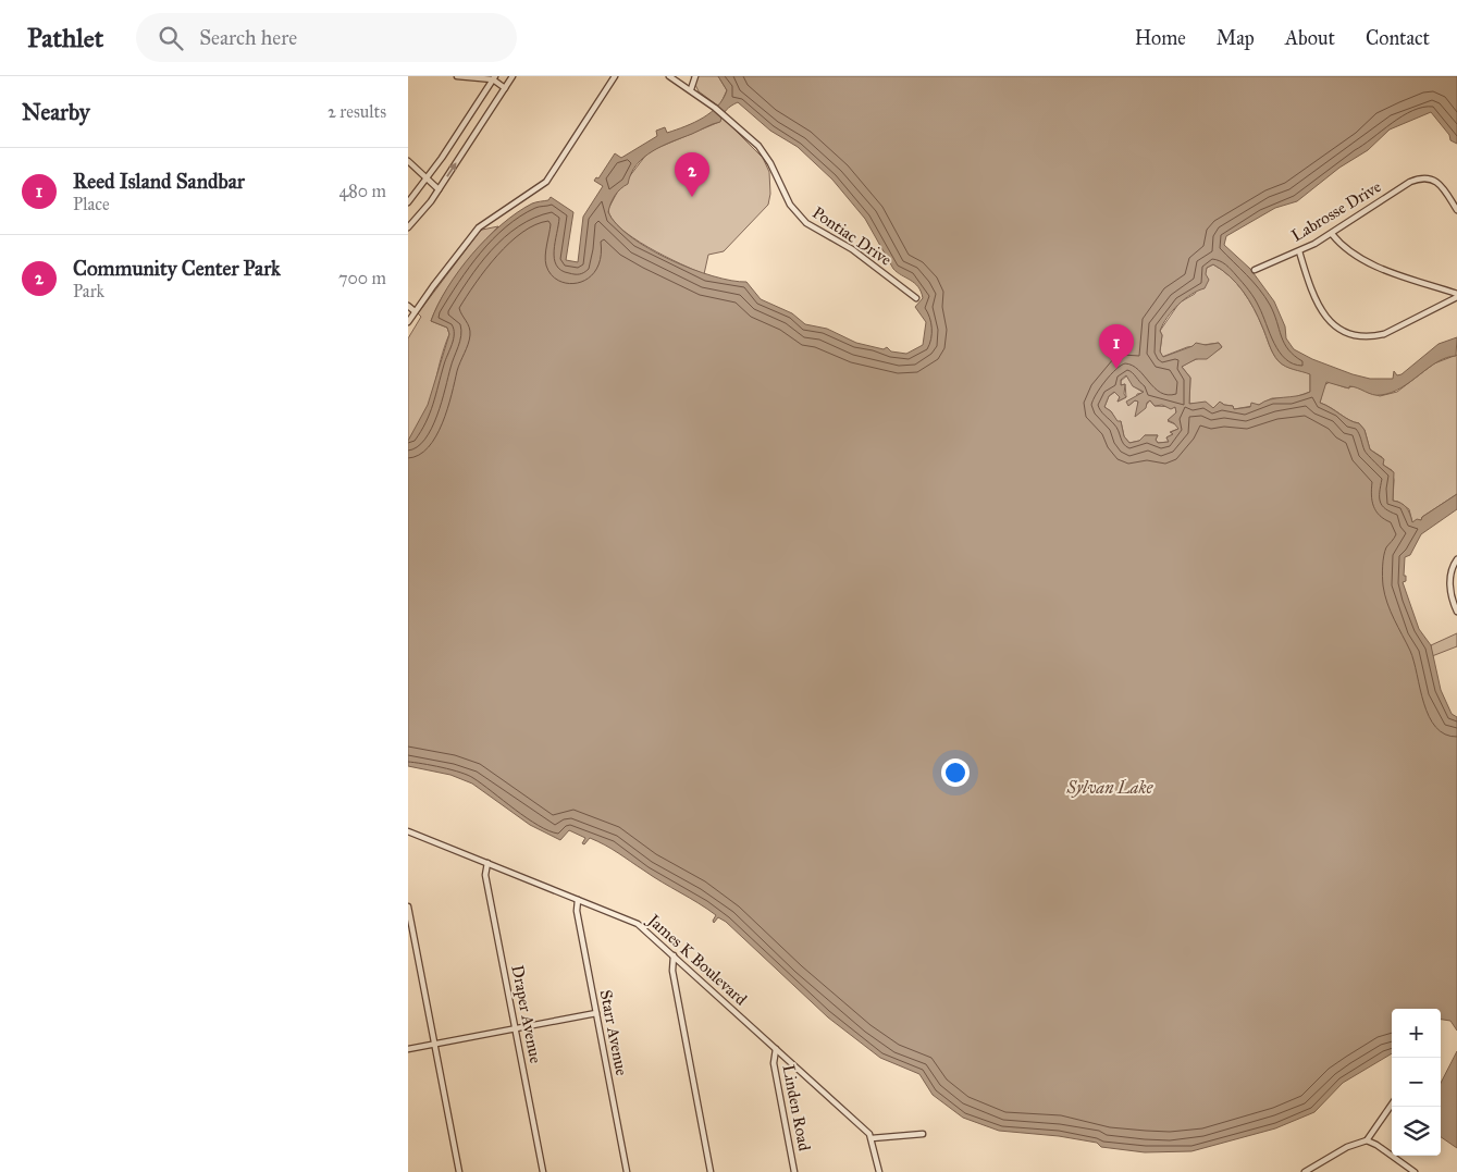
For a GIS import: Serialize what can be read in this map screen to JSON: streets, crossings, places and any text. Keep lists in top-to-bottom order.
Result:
{
  "streets": {
    "street": [
      "Labrosse Drive",
      "Pontiac Drive",
      "James K Boulevard",
      "Draper Avenue",
      "Starr Avenue",
      "Linden Road"
    ]
  },
  "crossings": [
    ["James K Boulevard", "Draper Avenue"],
    ["James K Boulevard", "Starr Avenue"],
    ["James K Boulevard", "Linden Road"]
  ],
  "water": ["Sylvan Lake"],
  "page": {
    "header": "Pathlet",
    "search": "Search here",
    "nav": [
      "Home",
      "Map",
      "About",
      "Contact"
    ],
    "heading": ["Nearby", "2 results"],
    "list": [
      {
        "mark": "1",
        "name": "Reed Island Sandbar",
        "note": "Place",
        "value": "480 m"
      },
      {
        "mark": "2",
        "name": "Community Center Park",
        "note": "Park",
        "value": "700 m"
      }
    ],
    "pins": ["2", "1"],
    "map_buttons": ["+", "−"]
  }
}
